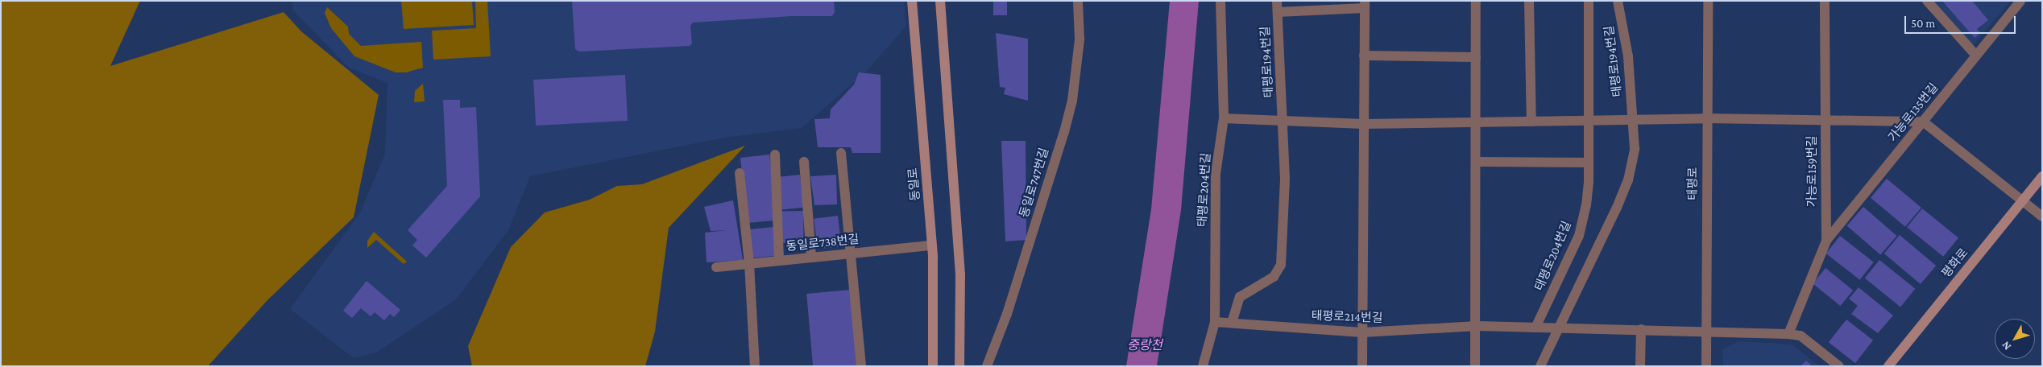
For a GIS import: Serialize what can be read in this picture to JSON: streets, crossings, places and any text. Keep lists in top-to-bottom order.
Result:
{
  "streets": {
    "street": [
      "태평로194번길",
      "가능로135번길",
      "가능로159번길",
      "동일로747번길",
      "태평로",
      "동일로",
      "태평로204번길",
      "동일로738번길",
      "평화로",
      "태평로214번길"
    ]
  },
  "crossings": [
    ["가능로135번길", "가능로159번길"],
    ["가능로159번길", "태평로214번길"],
    ["태평로", "태평로214번길"],
    ["동일로", "동일로738번길"],
    ["태평로204번길", "태평로214번길"]
  ],
  "water": ["중랑천"],
  "scale_bar": "50 m",
  "north": "bottom left"
}
